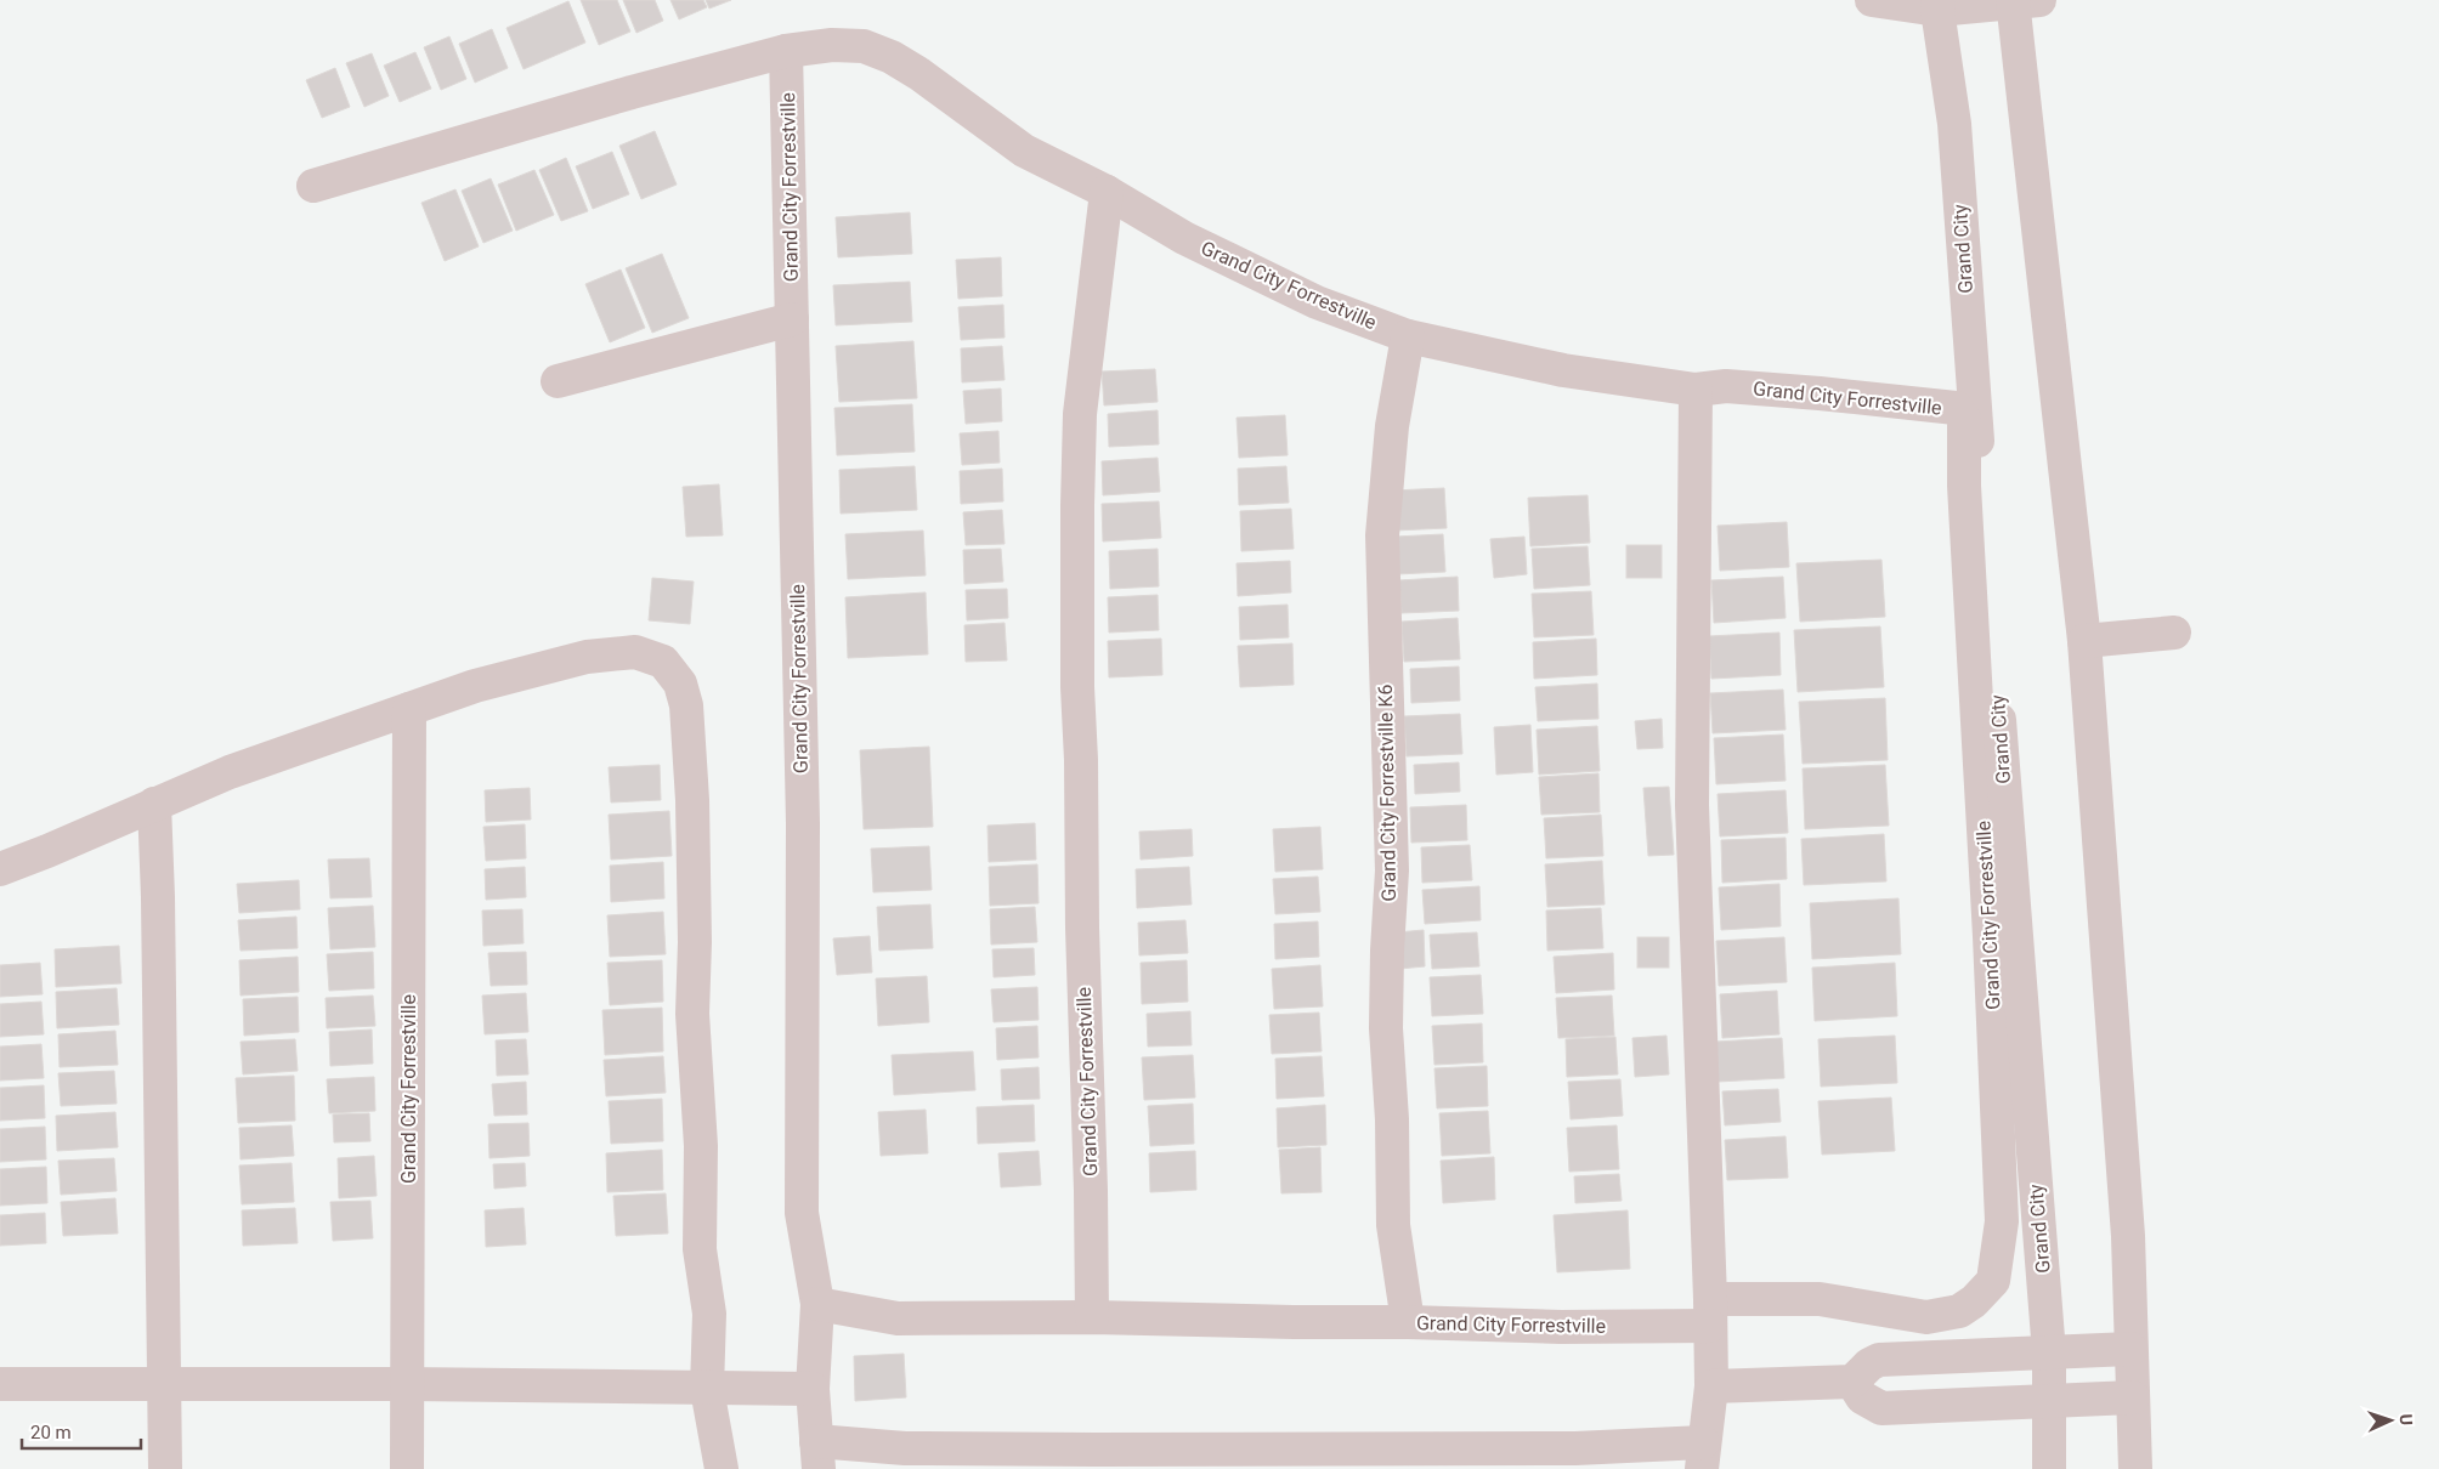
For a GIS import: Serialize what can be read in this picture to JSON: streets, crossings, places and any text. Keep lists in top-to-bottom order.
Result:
{
  "streets": {
    "street": ["Grand City Forrestville", "Grand City", "Grand City Forrestville K6"]
  },
  "crossings": [
    ["Grand City Forrestville", "Grand City Forrestville K6"]
  ],
  "scale_bar": "20 m",
  "north": "right"
}
